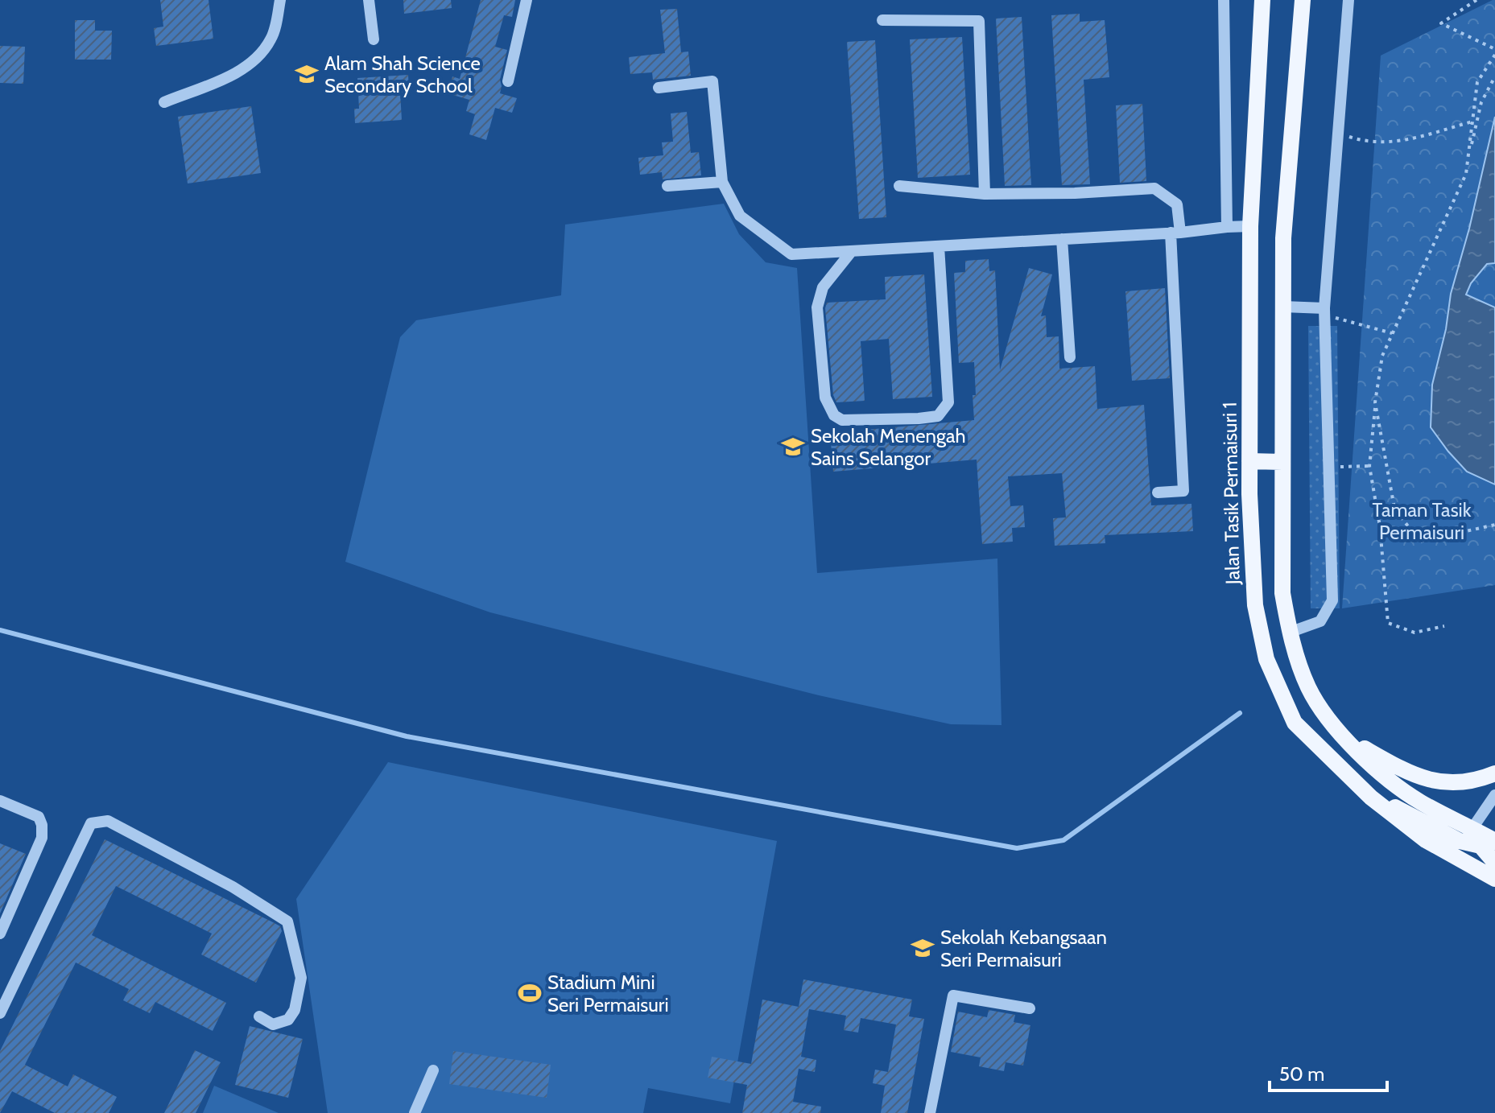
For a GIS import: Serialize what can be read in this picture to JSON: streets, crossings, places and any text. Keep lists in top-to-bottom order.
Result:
{
  "streets": {
    "main road": ["Jalan Tasik Permaisuri 1"]
  },
  "parks": ["Taman Tasik Permaisuri"],
  "places": {
    "school or university": ["Alam Shah Science Secondary School", "Sekolah Menengah Sains Selangor", "Sekolah Kebangsaan Seri Permaisuri"],
    "sports": ["Stadium Mini Seri Permaisuri"]
  },
  "scale_bar": "50 m"
}
